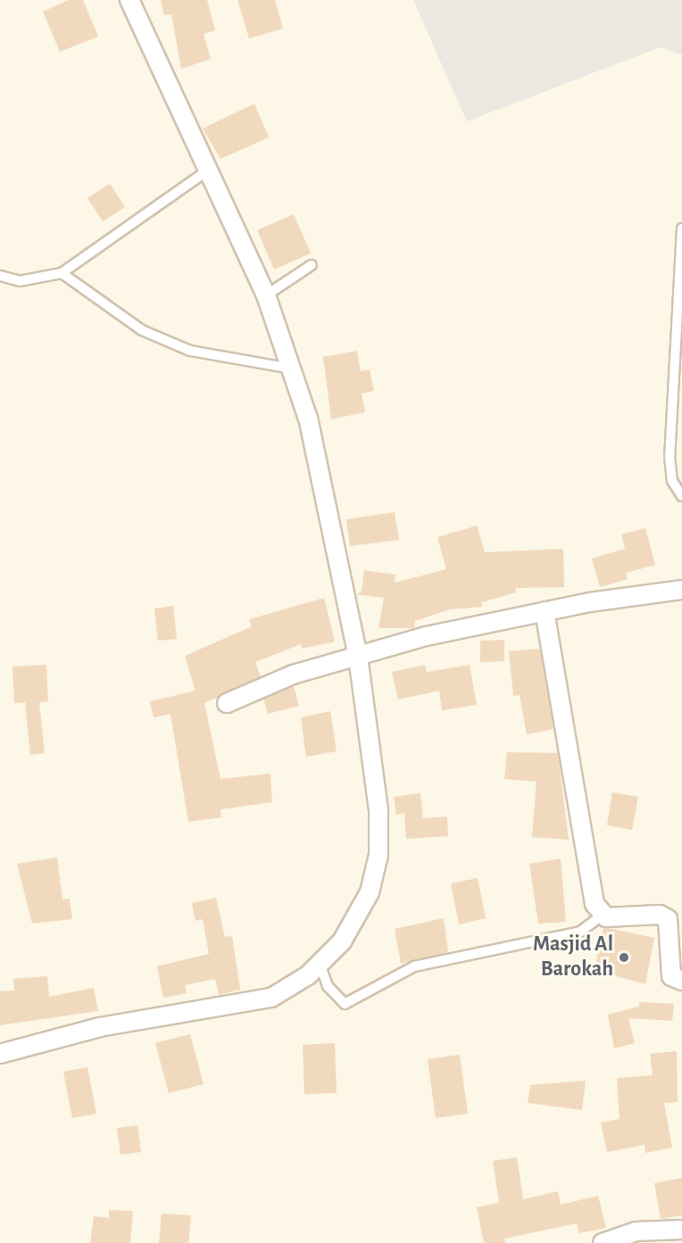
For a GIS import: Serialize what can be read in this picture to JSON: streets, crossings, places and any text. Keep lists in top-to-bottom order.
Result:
{
  "places": ["Masjid Al Barokah"]
}
